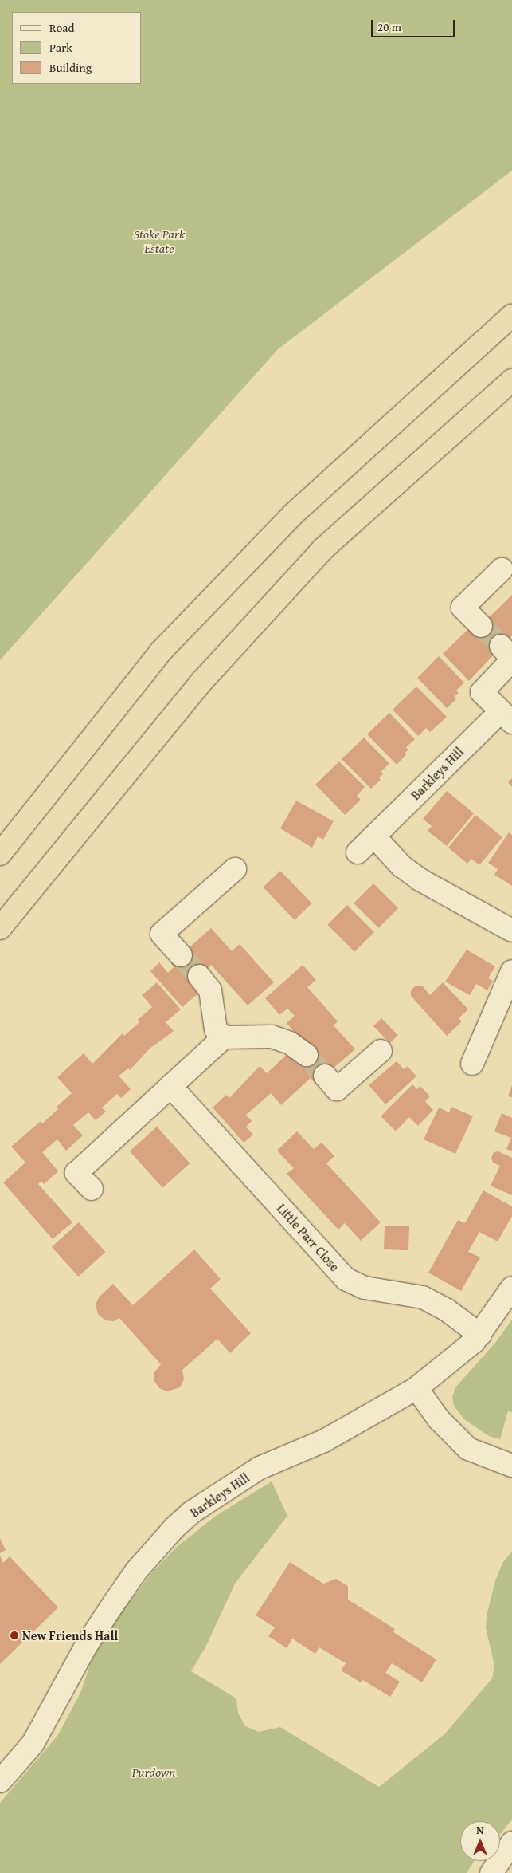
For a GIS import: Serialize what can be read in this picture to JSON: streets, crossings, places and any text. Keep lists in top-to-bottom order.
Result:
{
  "streets": {
    "street": ["Barkleys Hill", "Little Parr Close"]
  },
  "crossings": [
    ["Barkleys Hill", "Little Parr Close"]
  ],
  "parks": ["Stoke Park Estate", "Purdown"],
  "places": ["New Friends Hall"],
  "legend": ["Road", "Park", "Building"],
  "scale_bar": "20 m",
  "north": "top"
}
